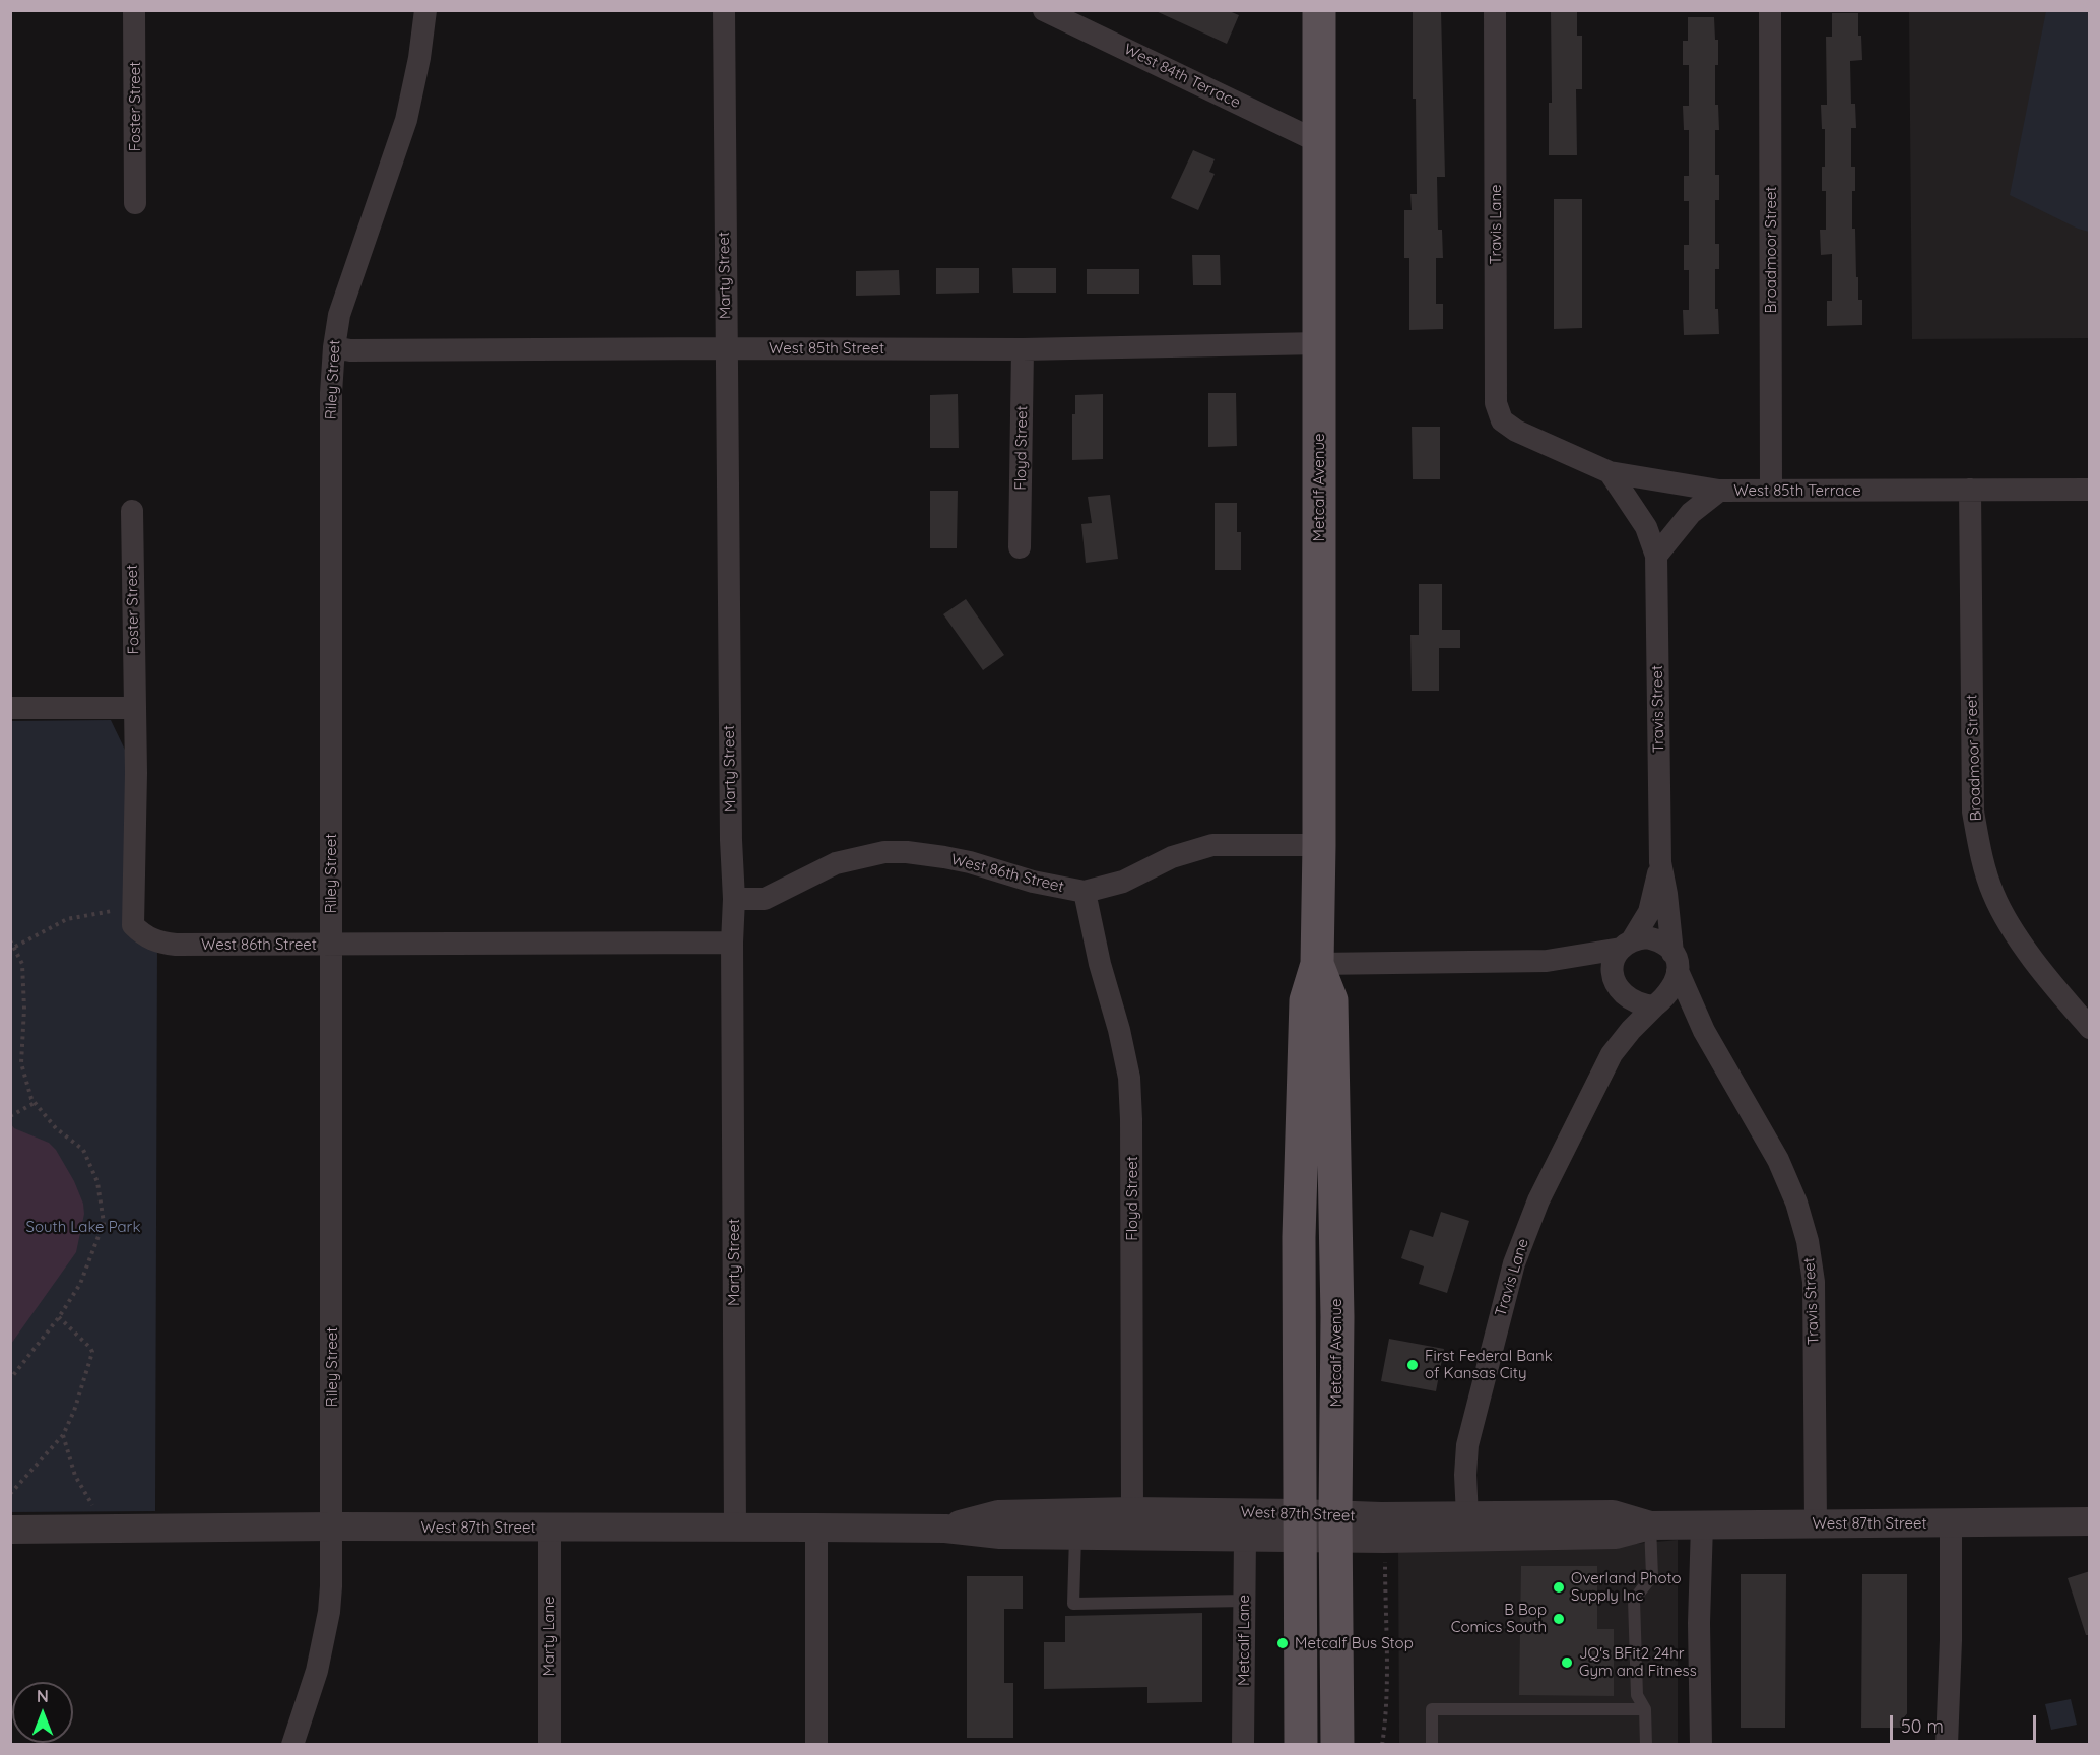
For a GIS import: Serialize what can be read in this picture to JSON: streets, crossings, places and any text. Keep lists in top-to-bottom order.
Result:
{
  "streets": {
    "main road": ["Metcalf Avenue"],
    "street": [
      "West 84th Terrace",
      "Foster Street",
      "Travis Lane",
      "Broadmoor Street",
      "Marty Street",
      "West 85th Street",
      "Riley Street",
      "Floyd Street",
      "West 85th Terrace",
      "Travis Street",
      "West 86th Street",
      "West 87th Street",
      "Marty Lane",
      "Metcalf Lane"
    ]
  },
  "crossings": [
    ["West 84th Terrace", "Metcalf Avenue"],
    ["Foster Street", "West 86th Street"],
    ["Travis Lane", "West 85th Terrace"],
    ["Travis Lane", "Travis Street"],
    ["Travis Lane", "West 87th Street"],
    ["Broadmoor Street", "West 85th Terrace"],
    ["Marty Street", "West 85th Street"],
    ["Marty Street", "West 86th Street"],
    ["Marty Street", "West 87th Street"],
    ["West 85th Street", "Riley Street"],
    ["West 85th Street", "Floyd Street"],
    ["West 85th Street", "Metcalf Avenue"],
    ["Riley Street", "West 86th Street"],
    ["Riley Street", "West 87th Street"],
    ["Floyd Street", "West 86th Street"],
    ["Floyd Street", "West 87th Street"],
    ["Metcalf Avenue", "West 86th Street"],
    ["Metcalf Avenue", "West 87th Street"],
    ["West 85th Terrace", "Travis Street"],
    ["Travis Street", "West 87th Street"],
    ["West 87th Street", "Marty Lane"],
    ["West 87th Street", "Metcalf Lane"]
  ],
  "parks": ["South Lake Park"],
  "places": [
    "First Federal Bank of Kansas City",
    "Overland Photo Supply Inc",
    "B Bop Comics South",
    "Metcalf Bus Stop",
    "JQ's BFit2 24hr Gym and Fitness"
  ],
  "scale_bar": "50 m",
  "north": "top"
}
